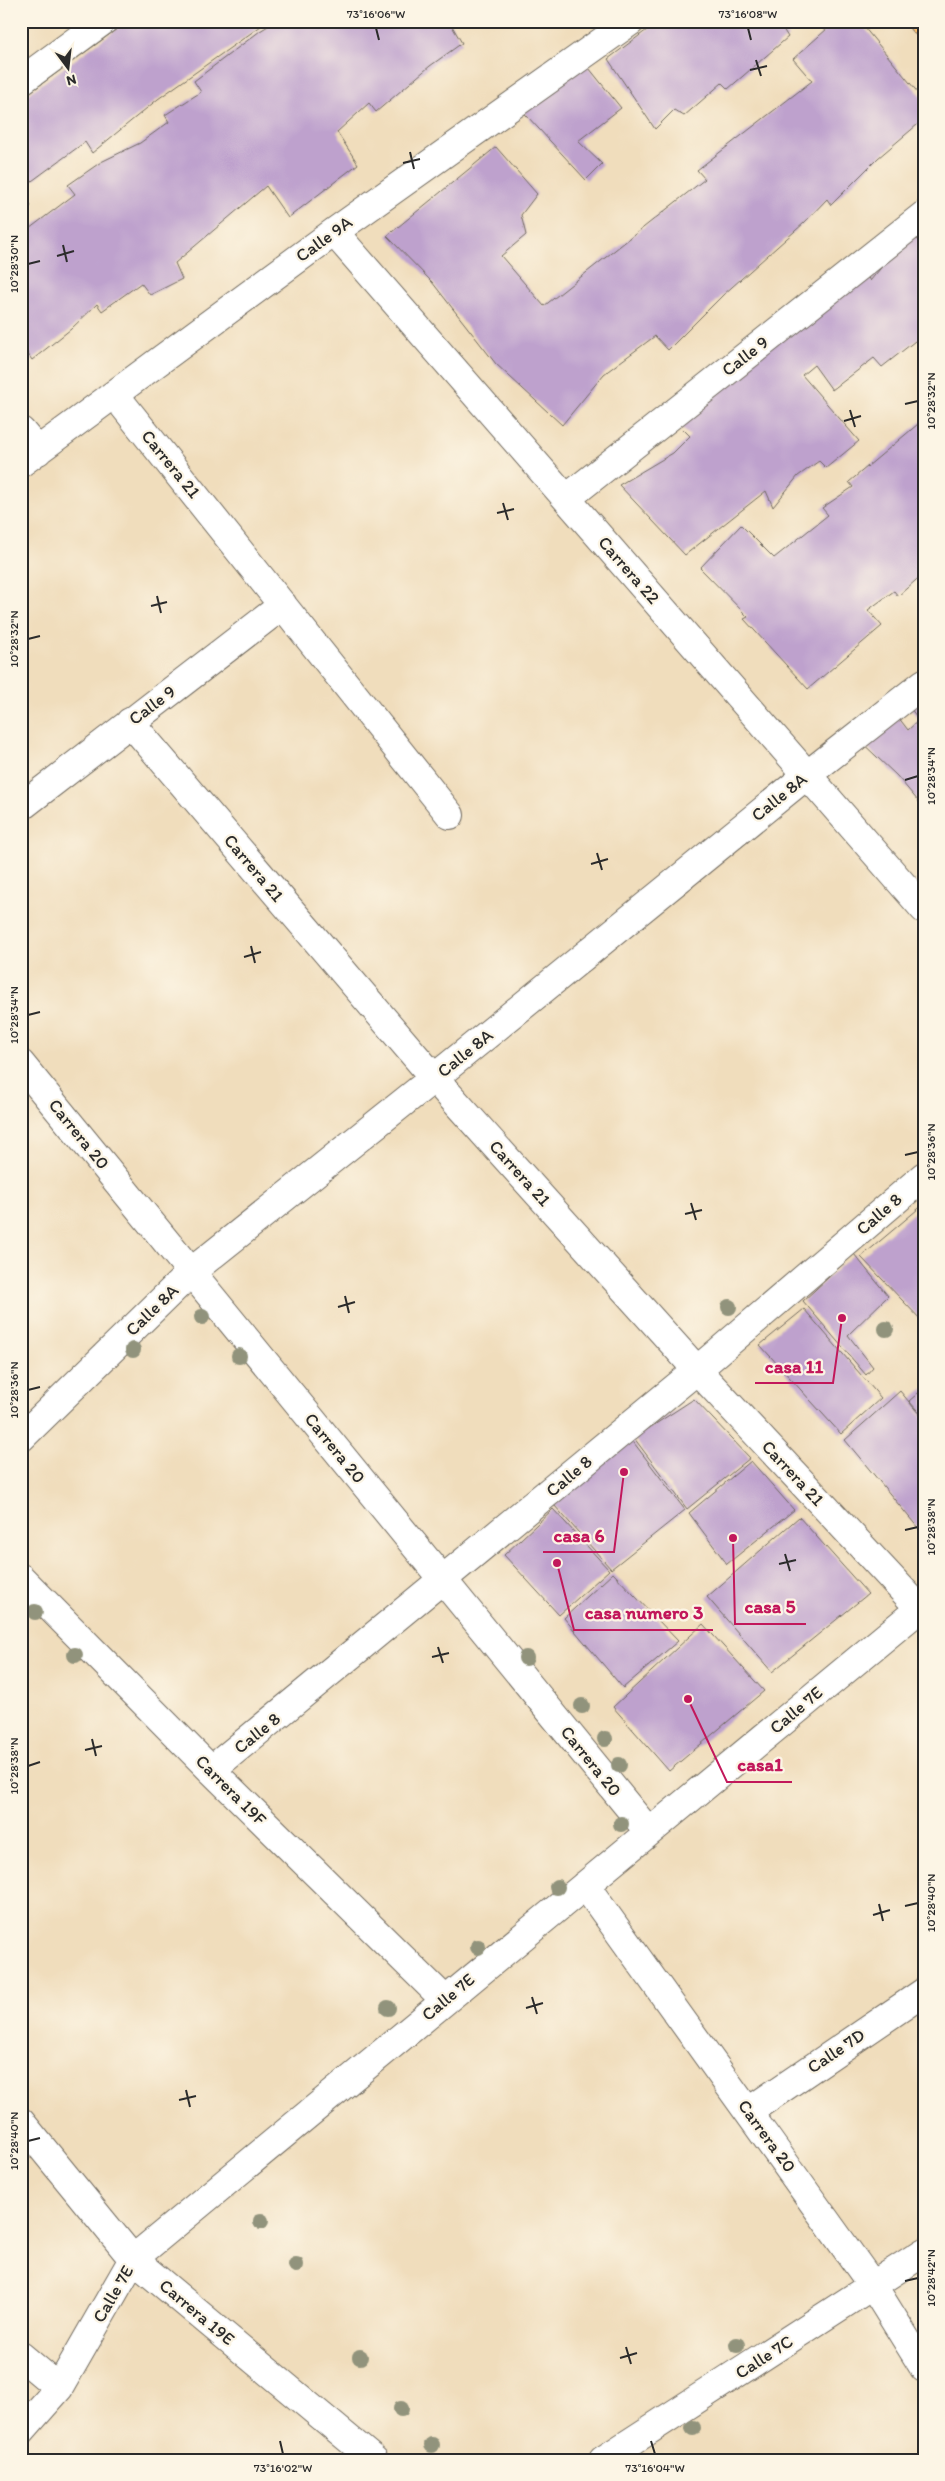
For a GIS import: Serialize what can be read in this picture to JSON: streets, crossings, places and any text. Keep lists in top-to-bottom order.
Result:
{
  "streets": {
    "street": [
      "Calle 9A",
      "Calle 9",
      "Carrera 21",
      "Carrera 22",
      "Calle 8A",
      "Carrera 20",
      "Calle 8",
      "Calle 7E",
      "Carrera 19F",
      "Calle 7D",
      "Carrera 19E",
      "Calle 7C"
    ]
  },
  "crossings": [
    ["Calle 9A", "Carrera 21"],
    ["Calle 9A", "Carrera 22"],
    ["Calle 9", "Carrera 21"],
    ["Calle 9", "Carrera 22"],
    ["Carrera 21", "Calle 8A"],
    ["Carrera 21", "Calle 8"],
    ["Carrera 21", "Calle 7E"],
    ["Carrera 22", "Calle 8A"],
    ["Calle 8A", "Carrera 20"],
    ["Carrera 20", "Calle 8"],
    ["Carrera 20", "Calle 7E"],
    ["Carrera 20", "Calle 7D"],
    ["Carrera 20", "Calle 7C"],
    ["Calle 8", "Carrera 19F"],
    ["Calle 7E", "Carrera 19F"],
    ["Calle 7E", "Carrera 19E"]
  ],
  "places": [
    "casa 11",
    "casa 6",
    "casa 5",
    "casa numero 3",
    "casa1"
  ],
  "north": "bottom",
  "coordinates": [
    "73°16'06\"W",
    "73°16'08\"W",
    "10°28'30\"N",
    "10°28'32\"N",
    "10°28'34\"N",
    "10°28'36\"N",
    "10°28'38\"N",
    "10°28'40\"N",
    "10°28'42\"N",
    "73°16'02\"W",
    "73°16'04\"W"
  ]
}
